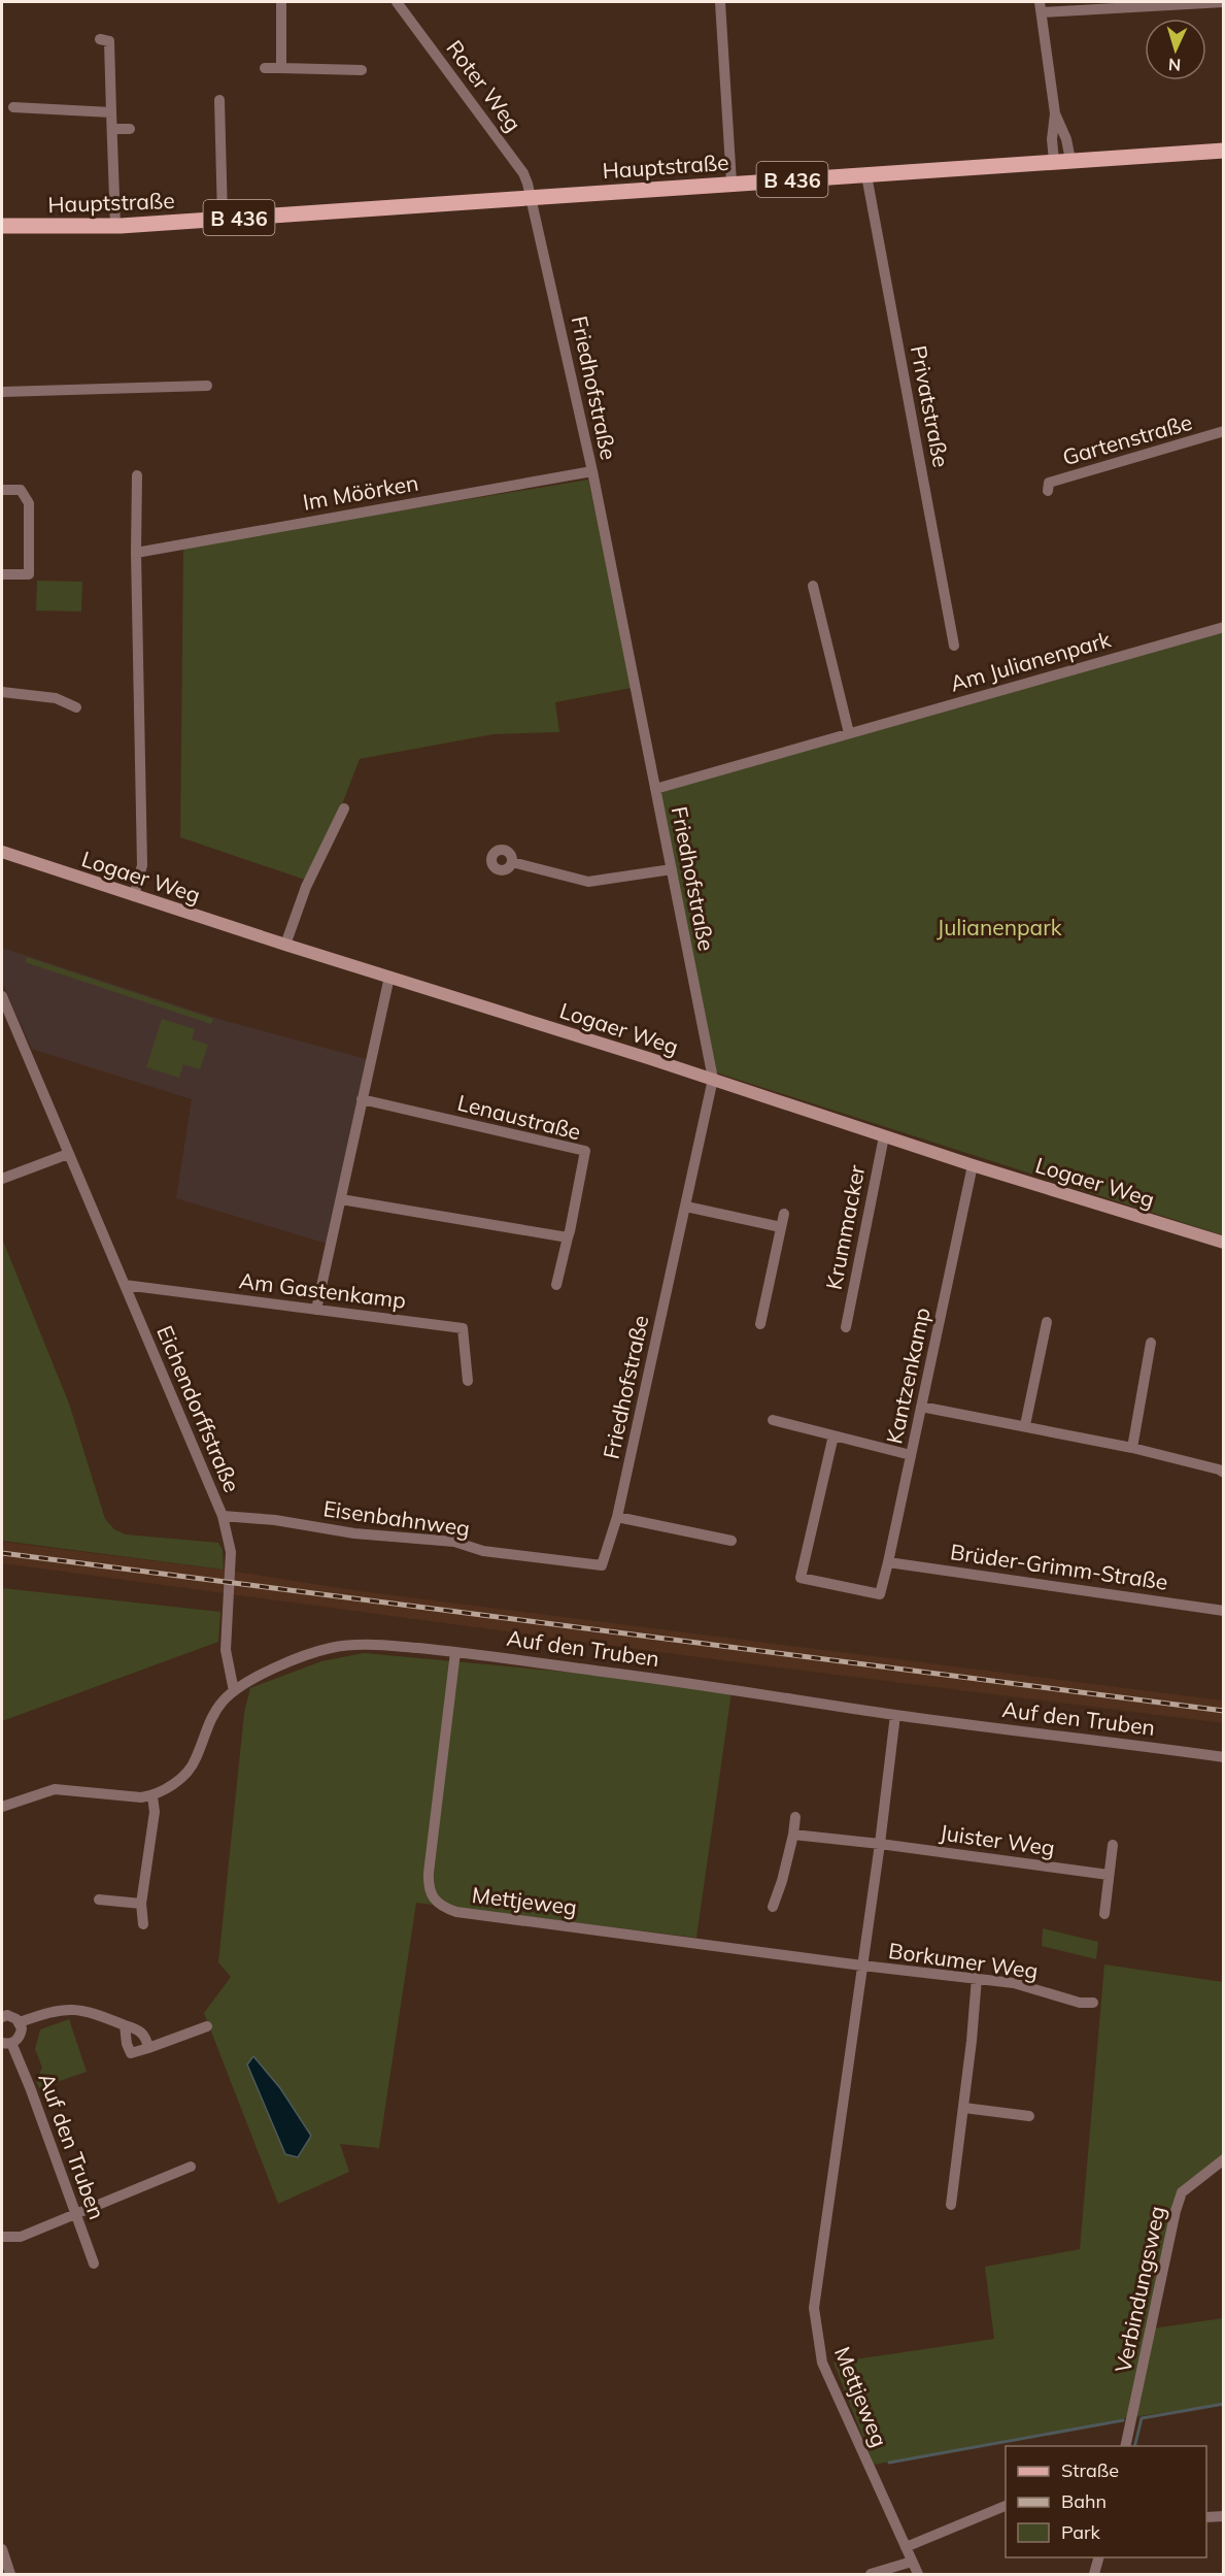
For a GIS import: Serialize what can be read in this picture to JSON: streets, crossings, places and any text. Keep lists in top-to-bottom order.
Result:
{
  "streets": {
    "main road": ["Hauptstraße", "B 436"],
    "street": [
      "Roter Weg",
      "Friedhofstraße",
      "Privatstraße",
      "Gartenstraße",
      "Im Möörken",
      "Am Julianenpark",
      "Logaer Weg",
      "Lenaustraße",
      "Krummacker",
      "Am Gastenkamp",
      "Kantzenkamp",
      "Eichendorffstraße",
      "Eisenbahnweg",
      "Brüder-Grimm-Straße",
      "Auf den Truben",
      "Juister Weg",
      "Mettjeweg",
      "Borkumer Weg",
      "Verbindungsweg"
    ]
  },
  "crossings": [
    ["Roter Weg", "Hauptstraße"],
    ["Roter Weg", "Friedhofstraße"],
    ["Hauptstraße", "Friedhofstraße"],
    ["Hauptstraße", "Privatstraße"],
    ["Friedhofstraße", "Im Möörken"],
    ["Friedhofstraße", "Am Julianenpark"],
    ["Friedhofstraße", "Logaer Weg"],
    ["Friedhofstraße", "Eisenbahnweg"],
    ["Logaer Weg", "Krummacker"],
    ["Logaer Weg", "Kantzenkamp"],
    ["Am Gastenkamp", "Eichendorffstraße"],
    ["Kantzenkamp", "Brüder-Grimm-Straße"],
    ["Eichendorffstraße", "Eisenbahnweg"],
    ["Eichendorffstraße", "Auf den Truben"],
    ["Auf den Truben", "Mettjeweg"],
    ["Juister Weg", "Mettjeweg"],
    ["Mettjeweg", "Borkumer Weg"]
  ],
  "parks": ["Julianenpark"],
  "legend": ["Straße", "Bahn", "Park"],
  "north": "bottom"
}
